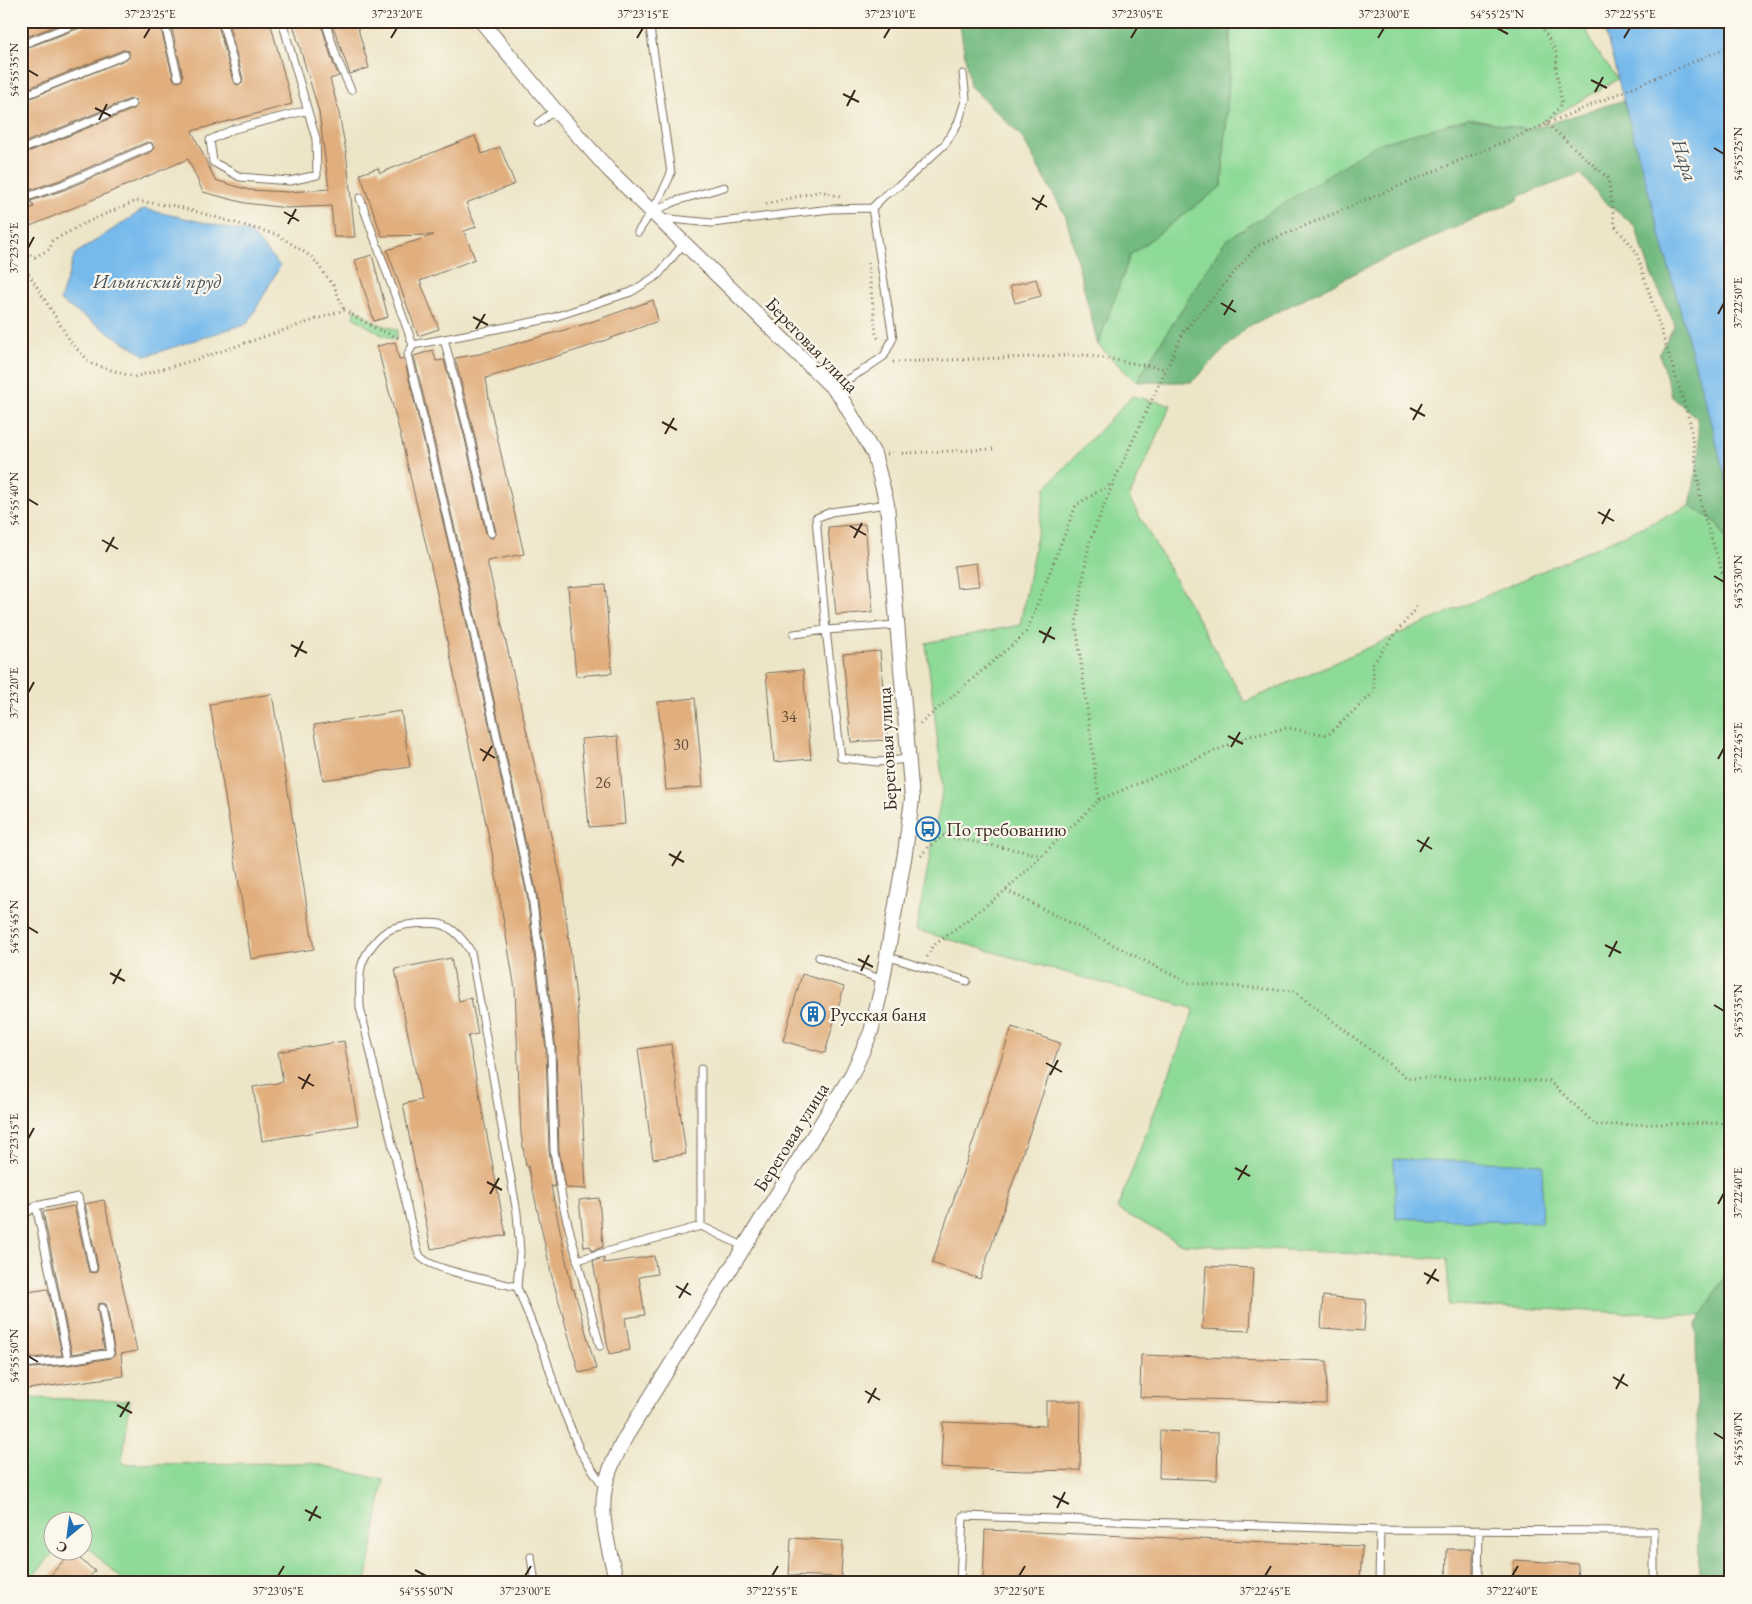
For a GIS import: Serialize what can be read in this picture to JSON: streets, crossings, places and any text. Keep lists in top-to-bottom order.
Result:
{
  "streets": {
    "street": ["Береговая улица"]
  },
  "water": ["Нара", "Ильинский пруд"],
  "places": {
    "bus stop": ["По требованию"],
    "building": ["Русская баня"]
  },
  "house_numbers": ["34", "30", "26"],
  "north": "bottom left",
  "coordinates": [
    "37°23'25\"E",
    "37°23'20\"E",
    "37°23'15\"E",
    "37°23'10\"E",
    "37°23'05\"E",
    "37°23'00\"E",
    "54°55'25\"N",
    "37°22'55\"E",
    "54°55'35\"N",
    "37°22'50\"E",
    "54°55'40\"N",
    "54°55'30\"N",
    "37°22'45\"E",
    "54°55'45\"N",
    "37°22'40\"E",
    "54°55'50\"N"
  ]
}
